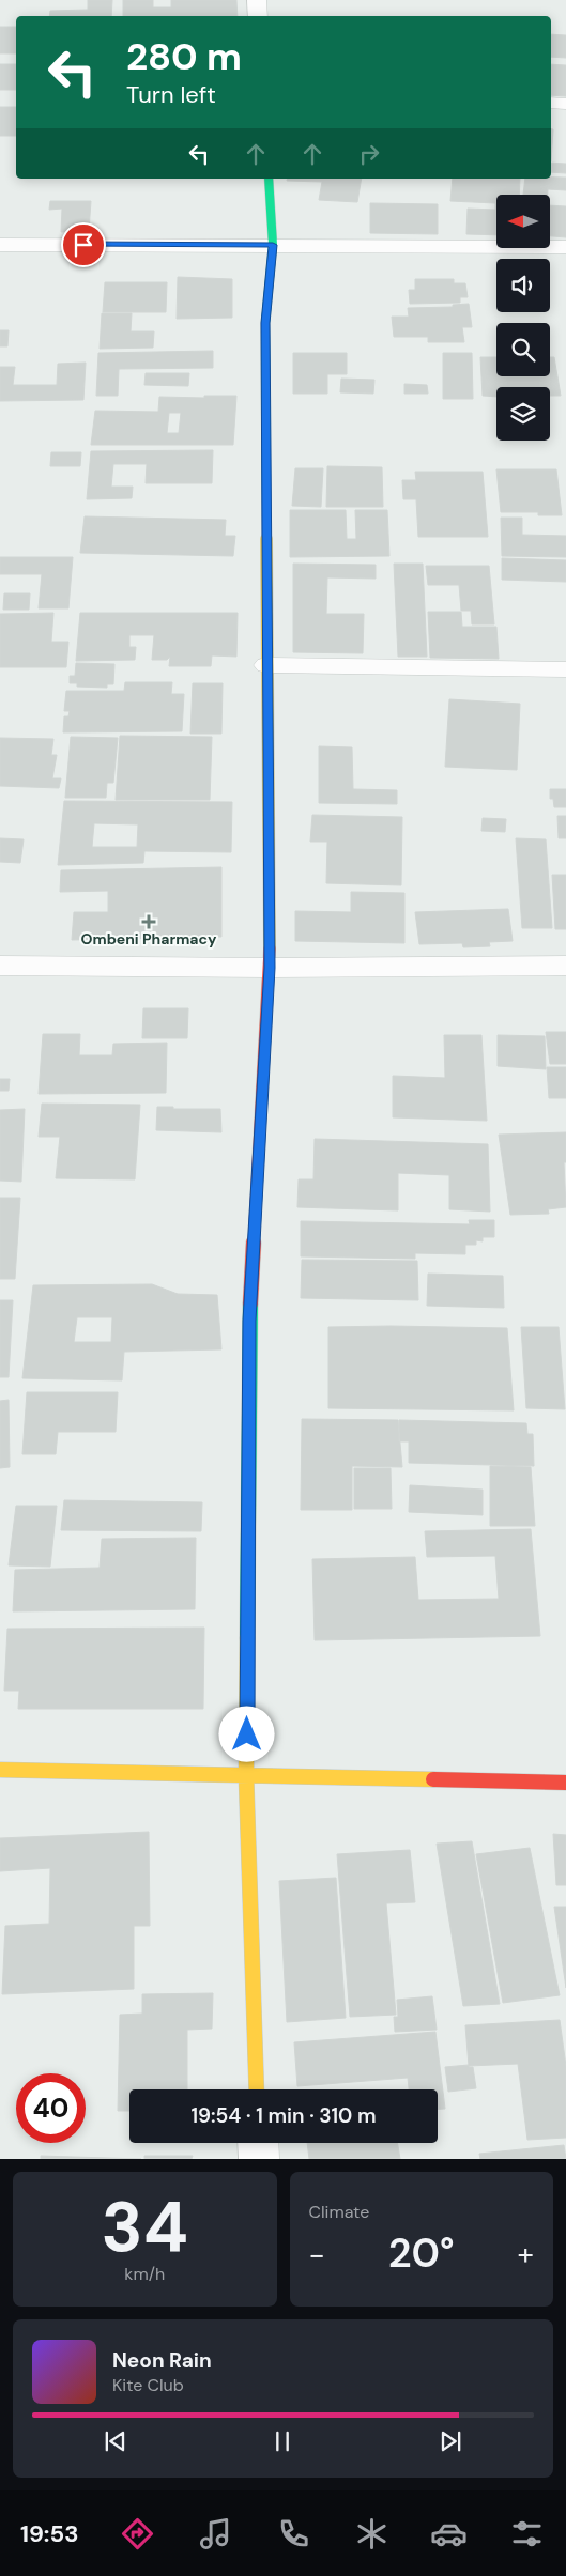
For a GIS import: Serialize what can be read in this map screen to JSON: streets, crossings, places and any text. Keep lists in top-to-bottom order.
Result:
{
  "places": {
    "health": ["Ombeni Pharmacy"]
  },
  "north": "left",
  "page": {
    "turn": ["280 m", "Turn left"],
    "limit": "40",
    "trip": "19:54 · 1 min · 310 m",
    "tile": [
      ["34", "km/h"],
      "Climate"
    ],
    "heat": ["−", "20°", "+"],
    "song": ["Neon Rain", "Kite Club"],
    "tabs": "19:53"
  }
}
